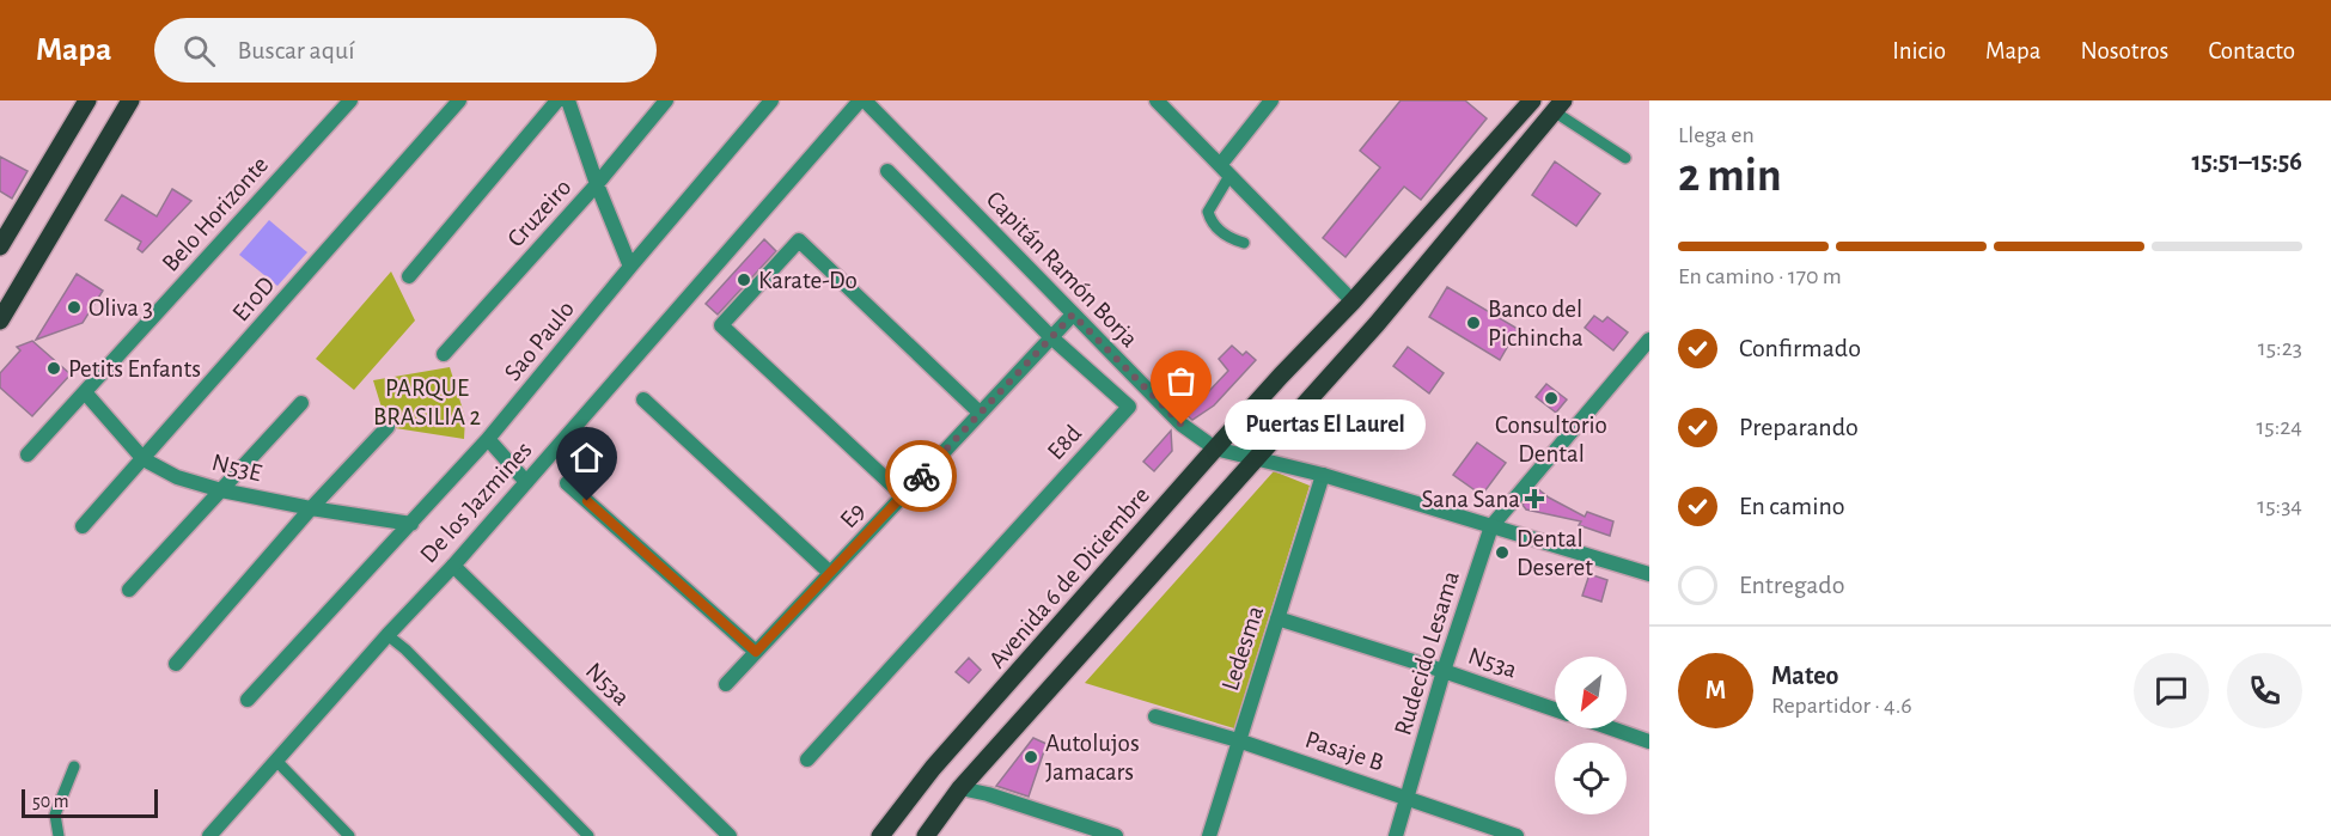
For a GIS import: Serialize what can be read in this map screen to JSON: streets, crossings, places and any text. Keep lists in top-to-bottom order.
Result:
{
  "streets": {
    "main road": ["Avenida 6 de Diciembre"],
    "street": [
      "Cruzeiro",
      "Belo Horizonte",
      "Capitán Ramón Borja",
      "E10D",
      "Sao Paulo",
      "E8d",
      "N53E",
      "De los Jazmines",
      "E9",
      "Ledesma",
      "Rudecido Lesama",
      "N53a",
      "Pasaje B"
    ]
  },
  "crossings": [
    ["Belo Horizonte", "N53E"],
    ["Capitán Ramón Borja", "De los Jazmines"],
    ["Capitán Ramón Borja", "E9"],
    ["Capitán Ramón Borja", "Avenida 6 de Diciembre"],
    ["Capitán Ramón Borja", "Ledesma"],
    ["Capitán Ramón Borja", "Rudecido Lesama"],
    ["E10D", "N53E"],
    ["Sao Paulo", "N53E"],
    ["E8d", "E9"],
    ["De los Jazmines", "N53a"],
    ["Ledesma", "N53a"],
    ["Ledesma", "Pasaje B"],
    ["Rudecido Lesama", "N53a"],
    ["Rudecido Lesama", "Pasaje B"]
  ],
  "parks": ["PARQUE BRASILIA 2"],
  "places": {
    "other": [
      "Karate-Do",
      "Oliva 3",
      "Banco del Pichincha",
      "Petits Enfants",
      "Consultorio Dental",
      "Puertas El Laurel",
      "Dental Deseret",
      "Autolujos Jamacars"
    ],
    "health": ["Sana Sana"]
  },
  "scale_bar": "50 m",
  "north": "bottom left",
  "page": {
    "header": "Mapa",
    "search": "Buscar aquí",
    "nav": [
      "Inicio",
      "Mapa",
      "Nosotros",
      "Contacto"
    ],
    "heading": ["2 min", "Llega en", "15:51–15:56"],
    "panel": ["Mateo", "Repartidor · 4.6"],
    "bar": "En camino · 170 m",
    "list": [
      ["Confirmado", "15:23"],
      ["Preparando", "15:24"],
      ["En camino", "15:34"],
      "Entregado"
    ],
    "bubble": "Puertas El Laurel",
    "round": "M",
    "scale": "50 m"
  }
}
